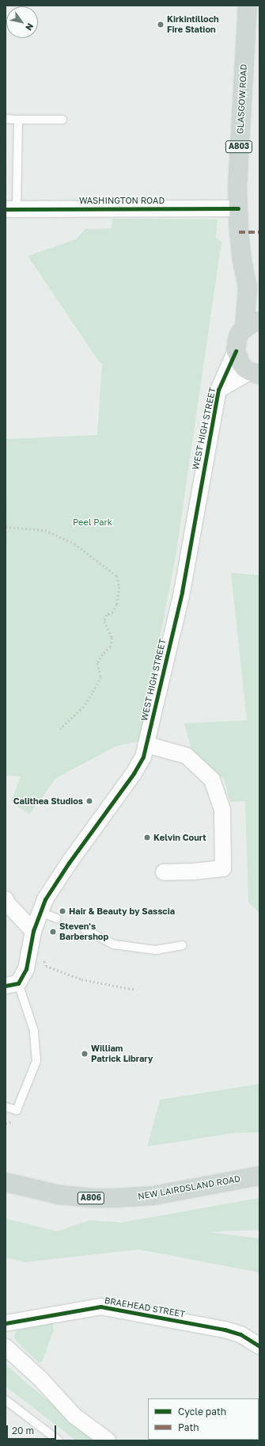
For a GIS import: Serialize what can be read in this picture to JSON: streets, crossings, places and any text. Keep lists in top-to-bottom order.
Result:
{
  "streets": {
    "main road": [
      "GLASGOW ROAD",
      "A803",
      "NEW LAIRDSLAND ROAD",
      "A806"
    ],
    "street": ["WASHINGTON ROAD", "WEST HIGH STREET", "BRAEHEAD STREET"]
  },
  "crossings": [
    ["GLASGOW ROAD", "WASHINGTON ROAD"]
  ],
  "parks": ["Peel Park"],
  "places": [
    "Kirkintilloch Fire Station",
    "Calithea Studios",
    "Kelvin Court",
    "Hair & Beauty by Sasscia",
    "Steven's Barbershop",
    "William Patrick Library"
  ],
  "legend": ["Cycle path", "Path"],
  "scale_bar": "20 m",
  "north": "bottom right"
}
